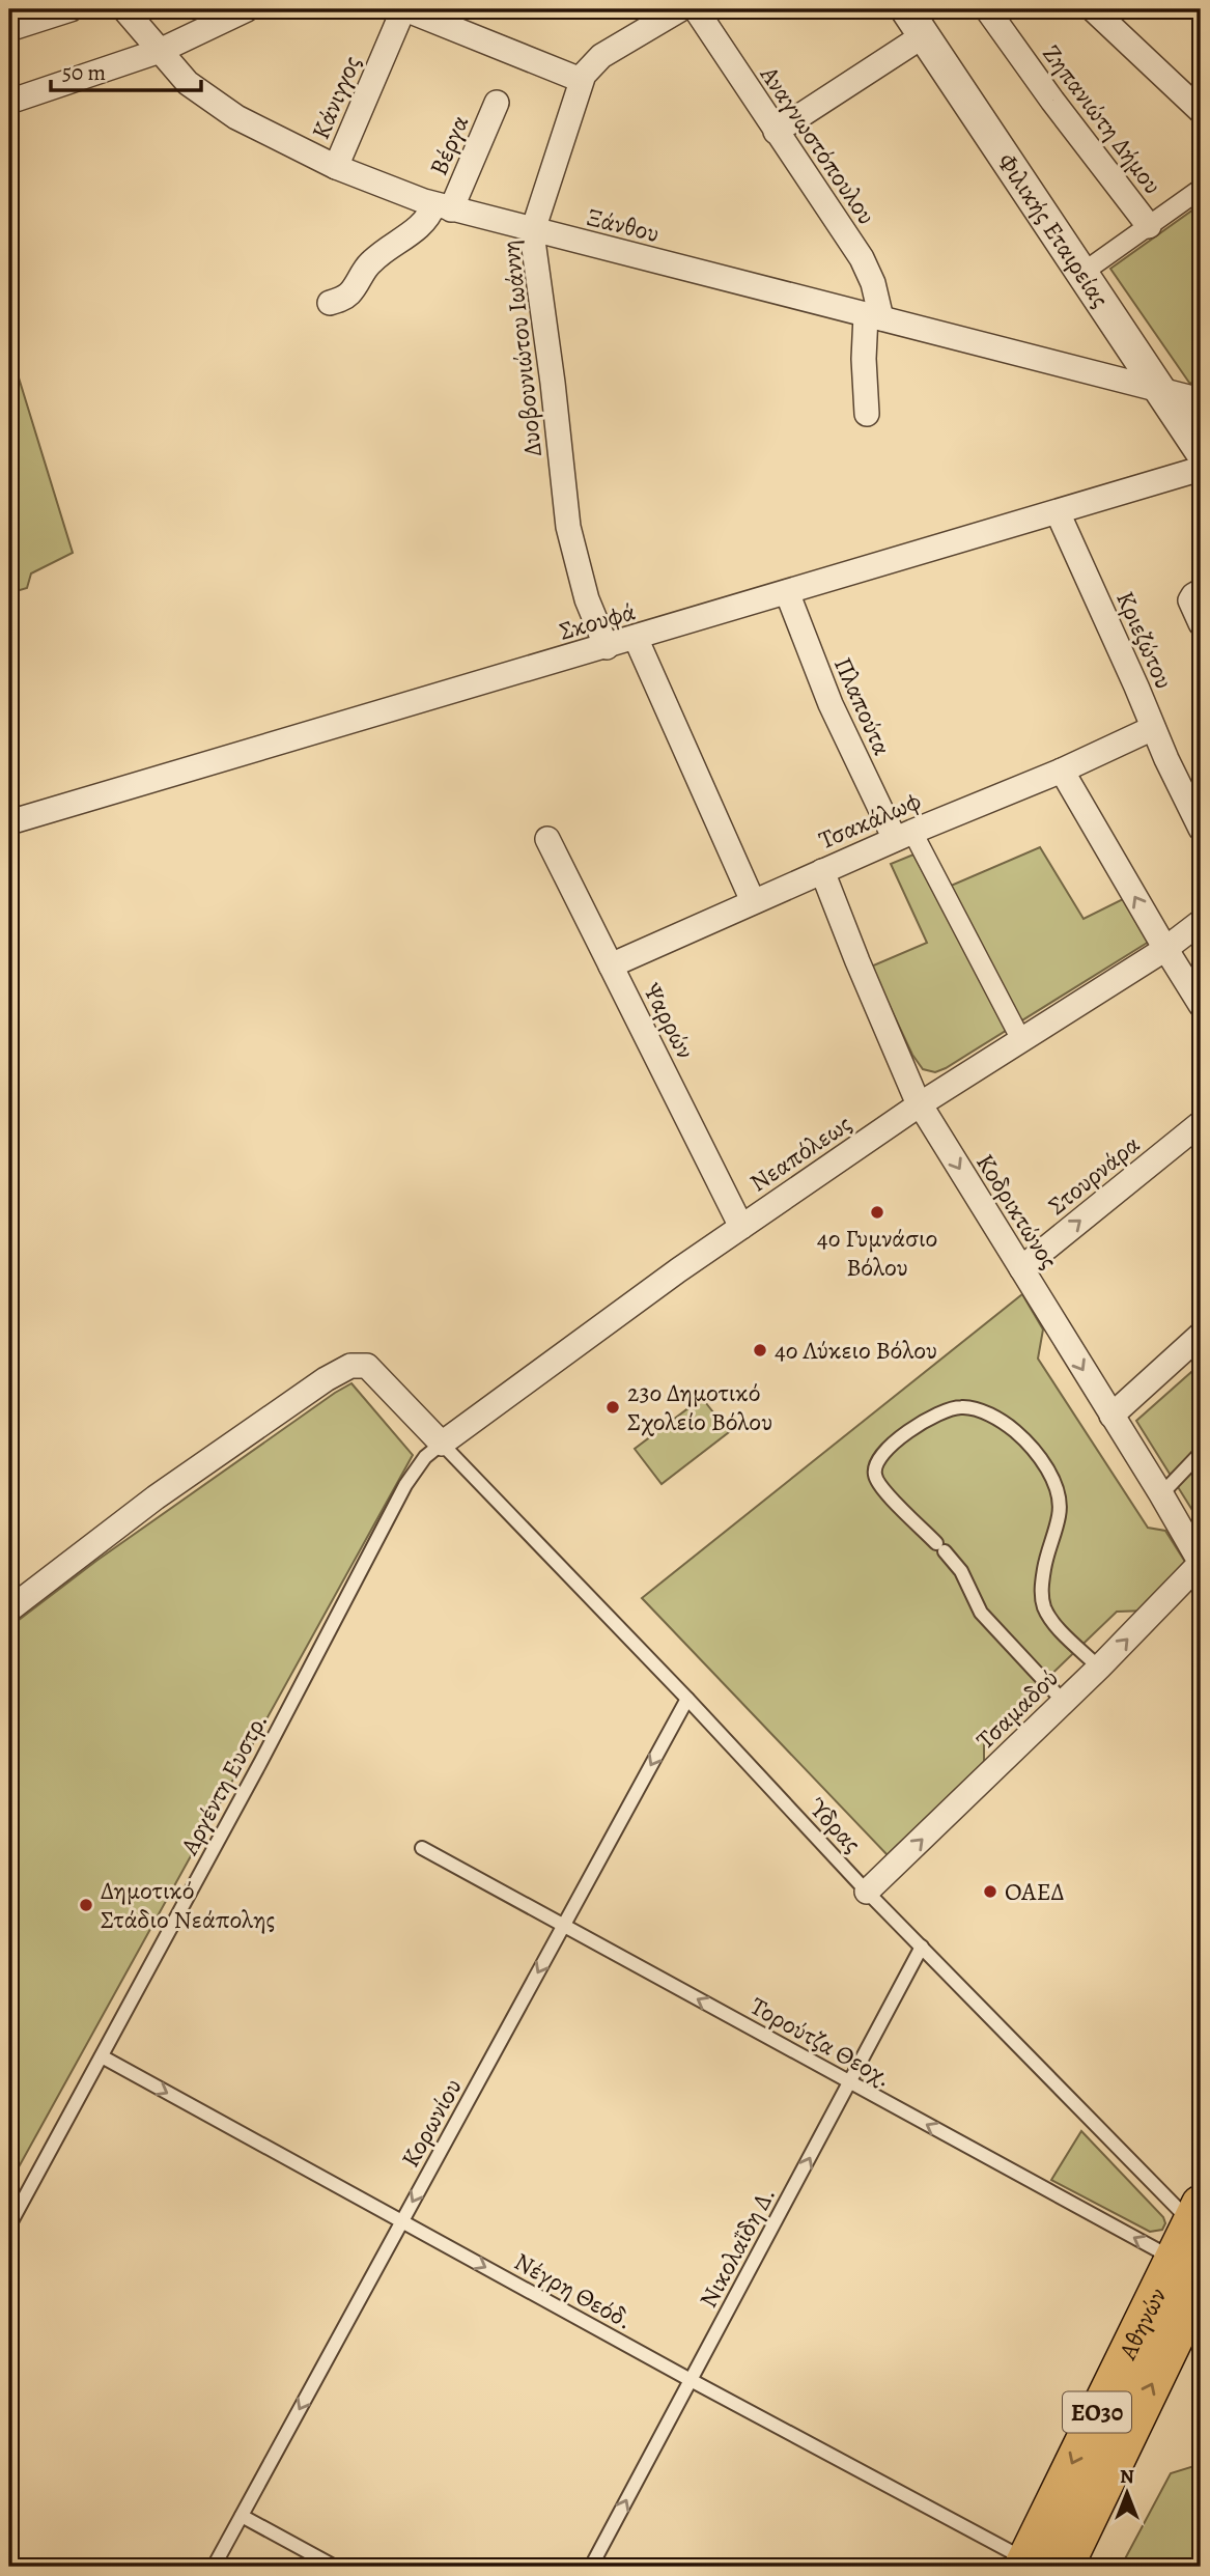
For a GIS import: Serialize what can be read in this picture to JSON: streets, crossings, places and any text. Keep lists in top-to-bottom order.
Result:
{
  "streets": {
    "main road": ["Αθηνών", "ΕΟ30"],
    "street": [
      "Κάνιγγος",
      "Ζηπανιώτη Δήμου",
      "Βέργα",
      "Αναγνωστόπουλου",
      "Ξάνθου",
      "Φιλικής Εταιρείας",
      "Δυοβουνιώτου Ιωάννη",
      "Σκουφά",
      "Κριεζώτου",
      "Πλαπούτα",
      "Τσακάλωφ",
      "Ψαρρών",
      "Νεαπόλεως",
      "Στουρνάρα",
      "Κοδρικτώνος",
      "Τσαμαδού"
    ],
    "lane": [
      "Αργέντη Ευστρ.",
      "Ύδρας",
      "Τορούτζα Θεοχ.",
      "Κορωνίου",
      "Νικολαΐδη Δ.",
      "Νέγρη Θεόδ."
    ]
  },
  "crossings": [
    ["Κάνιγγος", "Ξάνθου"],
    ["Βέργα", "Ξάνθου"],
    ["Αναγνωστόπουλου", "Ξάνθου"],
    ["Ξάνθου", "Φιλικής Εταιρείας"],
    ["Ξάνθου", "Δυοβουνιώτου Ιωάννη"],
    ["Δυοβουνιώτου Ιωάννη", "Σκουφά"],
    ["Σκουφά", "Κριεζώτου"],
    ["Σκουφά", "Πλαπούτα"],
    ["Κριεζώτου", "Τσακάλωφ"],
    ["Πλαπούτα", "Τσακάλωφ"],
    ["Πλαπούτα", "Νεαπόλεως"],
    ["Τσακάλωφ", "Ψαρρών"],
    ["Τσακάλωφ", "Κοδρικτώνος"],
    ["Ψαρρών", "Νεαπόλεως"],
    ["Νεαπόλεως", "Κοδρικτώνος"],
    ["Νεαπόλεως", "Αργέντη Ευστρ."],
    ["Νεαπόλεως", "Ύδρας"],
    ["Στουρνάρα", "Κοδρικτώνος"],
    ["Κοδρικτώνος", "Τσαμαδού"],
    ["Τσαμαδού", "Ύδρας"],
    ["Αργέντη Ευστρ.", "Ύδρας"],
    ["Αργέντη Ευστρ.", "Νέγρη Θεόδ."],
    ["Ύδρας", "Κορωνίου"],
    ["Ύδρας", "Νικολαΐδη Δ."],
    ["Ύδρας", "Αθηνών"],
    ["Τορούτζα Θεοχ.", "Κορωνίου"],
    ["Τορούτζα Θεοχ.", "Νικολαΐδη Δ."],
    ["Τορούτζα Θεοχ.", "Αθηνών"],
    ["Κορωνίου", "Νέγρη Θεόδ."],
    ["Νικολαΐδη Δ.", "Νέγρη Θεόδ."],
    ["Νέγρη Θεόδ.", "Αθηνών"]
  ],
  "one_way": [
    "Κοδρικτώνος",
    "Τσαμαδού",
    "Τορούτζα Θεοχ.",
    "Κορωνίου",
    "Νικολαΐδη Δ.",
    "Νέγρη Θεόδ."
  ],
  "places": [
    "4ο Γυμνάσιο Βόλου",
    "4ο Λύκειο Βόλου",
    "23ο Δημοτικό Σχολείο Βόλου",
    "ΟΑΕΔ",
    "Δημοτικό Στάδιο Νεάπολης"
  ],
  "scale_bar": "50 m",
  "north": "top"
}
